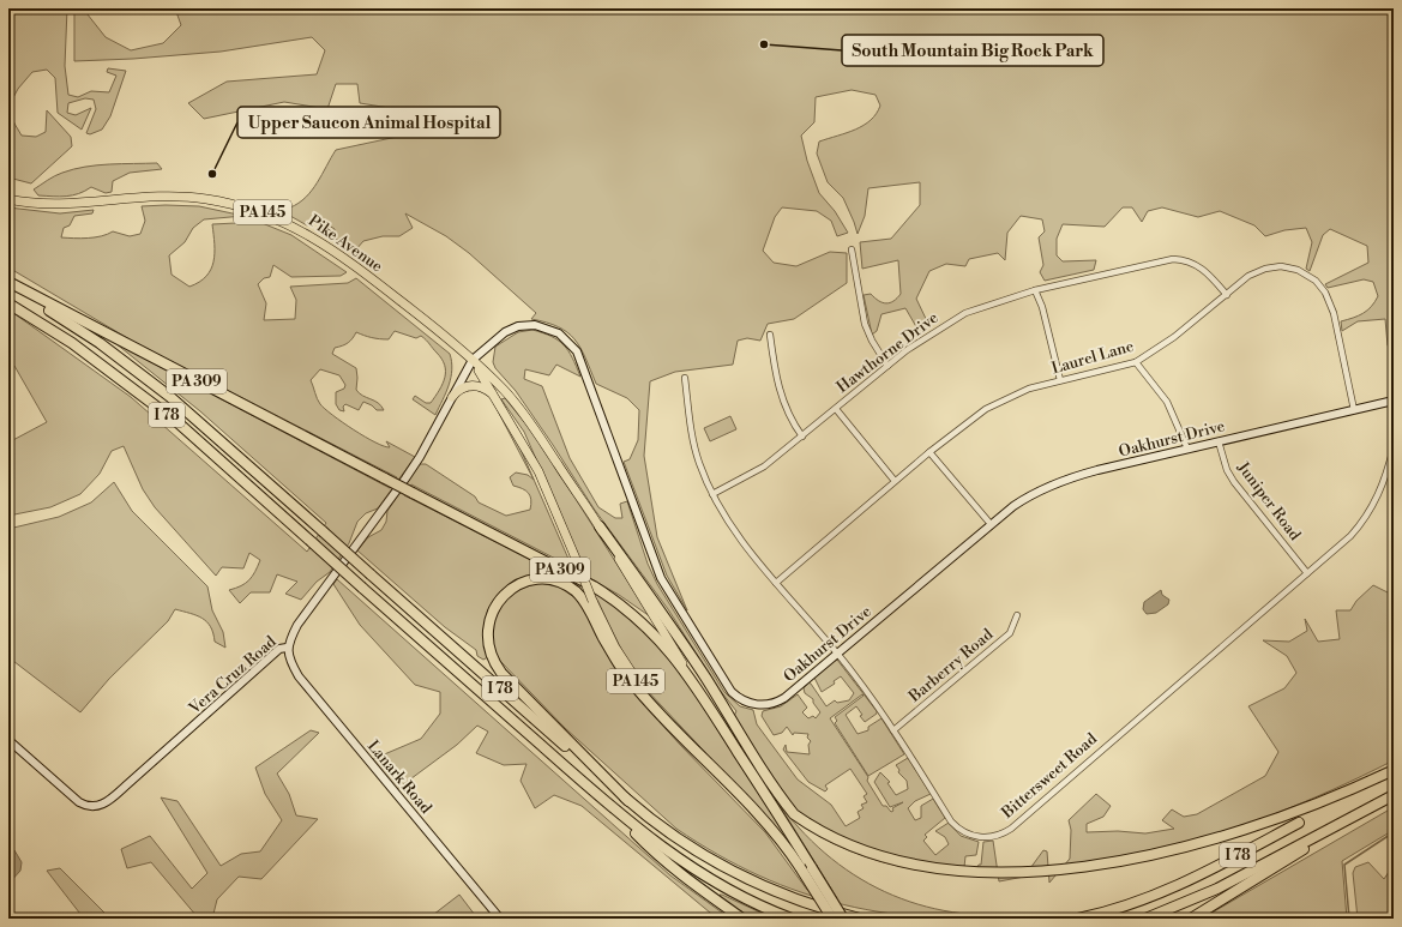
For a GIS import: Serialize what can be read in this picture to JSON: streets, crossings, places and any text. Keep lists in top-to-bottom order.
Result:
{
  "streets": {
    "highway": ["PA 145", "PA 309", "I 78"],
    "main road": ["Pike Avenue"],
    "street": [
      "Hawthorne Drive",
      "Laurel Lane",
      "Oakhurst Drive",
      "Juniper Road",
      "Barberry Road",
      "Vera Cruz Road",
      "Bittersweet Road",
      "Lanark Road"
    ]
  },
  "crossings": [
    ["PA 145", "Pike Avenue"],
    ["PA 145", "PA 309"],
    ["Pike Avenue", "Oakhurst Drive"],
    ["Hawthorne Drive", "Laurel Lane"],
    ["Hawthorne Drive", "Bittersweet Road"],
    ["Laurel Lane", "Oakhurst Drive"],
    ["Laurel Lane", "Bittersweet Road"],
    ["PA 309", "I 78"],
    ["Oakhurst Drive", "Juniper Road"],
    ["Oakhurst Drive", "Bittersweet Road"],
    ["Juniper Road", "Bittersweet Road"],
    ["Barberry Road", "Bittersweet Road"],
    ["Vera Cruz Road", "Lanark Road"]
  ],
  "places": ["South Mountain Big Rock Park", "Upper Saucon Animal Hospital"]
}
